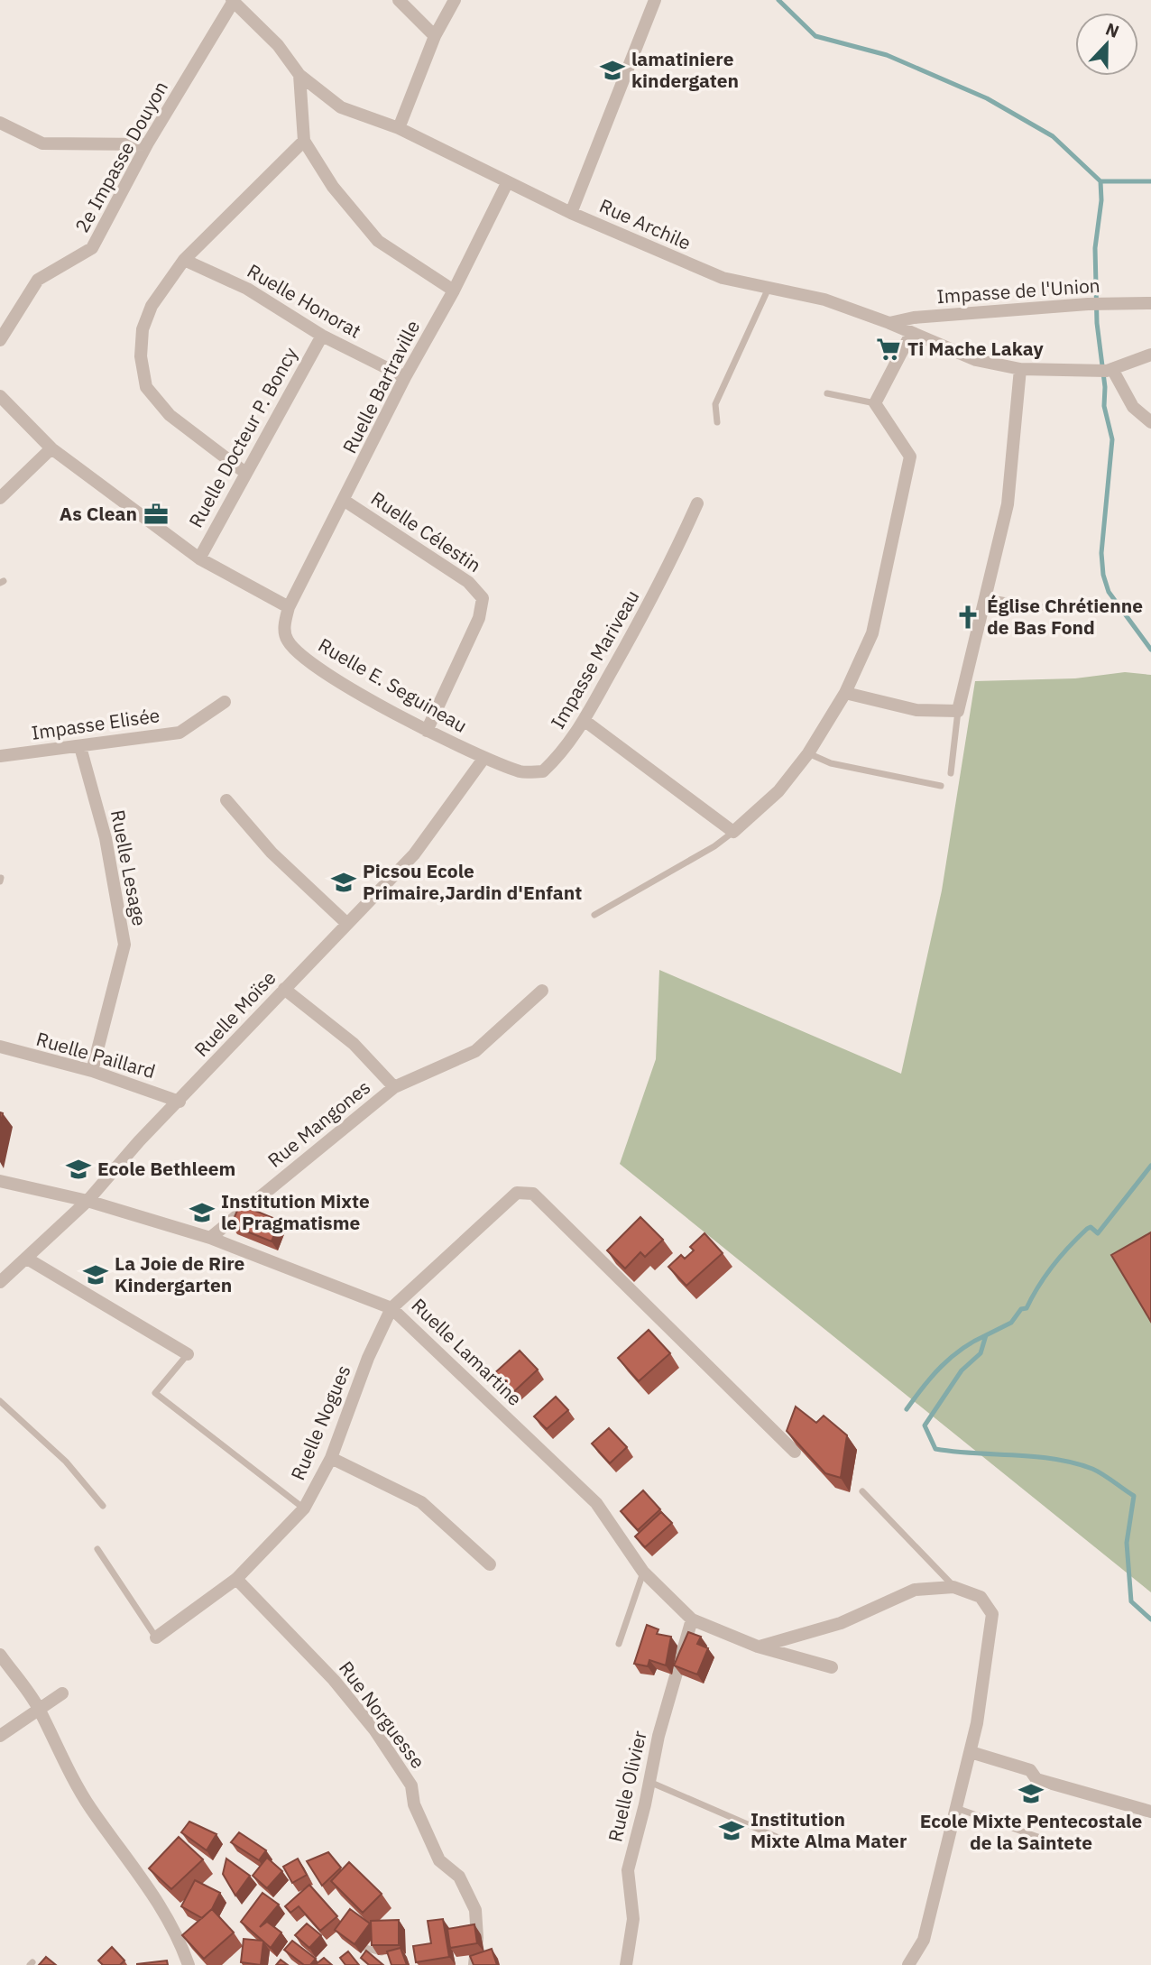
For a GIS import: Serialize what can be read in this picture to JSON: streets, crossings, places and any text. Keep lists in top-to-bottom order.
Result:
{
  "streets": {
    "street": [
      "2e Impasse Douyon",
      "Rue Archile",
      "Impasse de l'Union",
      "Ruelle Honorat",
      "Ruelle Bartraville",
      "Ruelle Docteur P. Boncy",
      "Ruelle Célestin",
      "Impasse Mariveau",
      "Ruelle E. Seguineau",
      "Impasse Elisée",
      "Ruelle Lesage",
      "Ruelle Moïse",
      "Ruelle Paillard",
      "Rue Mangones",
      "Ruelle Lamartine",
      "Ruelle Nogues",
      "Rue Norguesse",
      "Ruelle Olivier"
    ]
  },
  "crossings": [
    ["2e Impasse Douyon", "Rue Archile"],
    ["Rue Archile", "Impasse de l'Union"],
    ["Rue Archile", "Ruelle Bartraville"],
    ["Ruelle Honorat", "Ruelle Bartraville"],
    ["Ruelle Honorat", "Ruelle Docteur P. Boncy"],
    ["Ruelle Bartraville", "Ruelle Célestin"],
    ["Ruelle Bartraville", "Ruelle E. Seguineau"],
    ["Ruelle Célestin", "Ruelle E. Seguineau"],
    ["Impasse Mariveau", "Ruelle E. Seguineau"],
    ["Impasse Mariveau", "Ruelle Moïse"],
    ["Ruelle E. Seguineau", "Ruelle Moïse"],
    ["Impasse Elisée", "Ruelle Lesage"],
    ["Ruelle Lesage", "Ruelle Paillard"],
    ["Ruelle Moïse", "Ruelle Paillard"],
    ["Ruelle Moïse", "Rue Mangones"],
    ["Ruelle Moïse", "Ruelle Lamartine"],
    ["Rue Mangones", "Ruelle Lamartine"],
    ["Ruelle Lamartine", "Ruelle Nogues"],
    ["Ruelle Lamartine", "Ruelle Olivier"],
    ["Ruelle Nogues", "Rue Norguesse"]
  ],
  "places": {
    "school or university": [
      "lamatiniere kindergaten",
      "Picsou Ecole Primaire,Jardin d'Enfant",
      "Ecole Bethleem",
      "Institution Mixte le Pragmatisme",
      "La Joie de Rire Kindergarten",
      "Ecole Mixte Pentecostale de la Saintete",
      "Institution Mixte Alma Mater"
    ],
    "supermarket": ["Ti Mache Lakay"],
    "office": ["As Clean"],
    "church": ["Église Chrétienne de Bas Fond"]
  },
  "north": "top"
}
